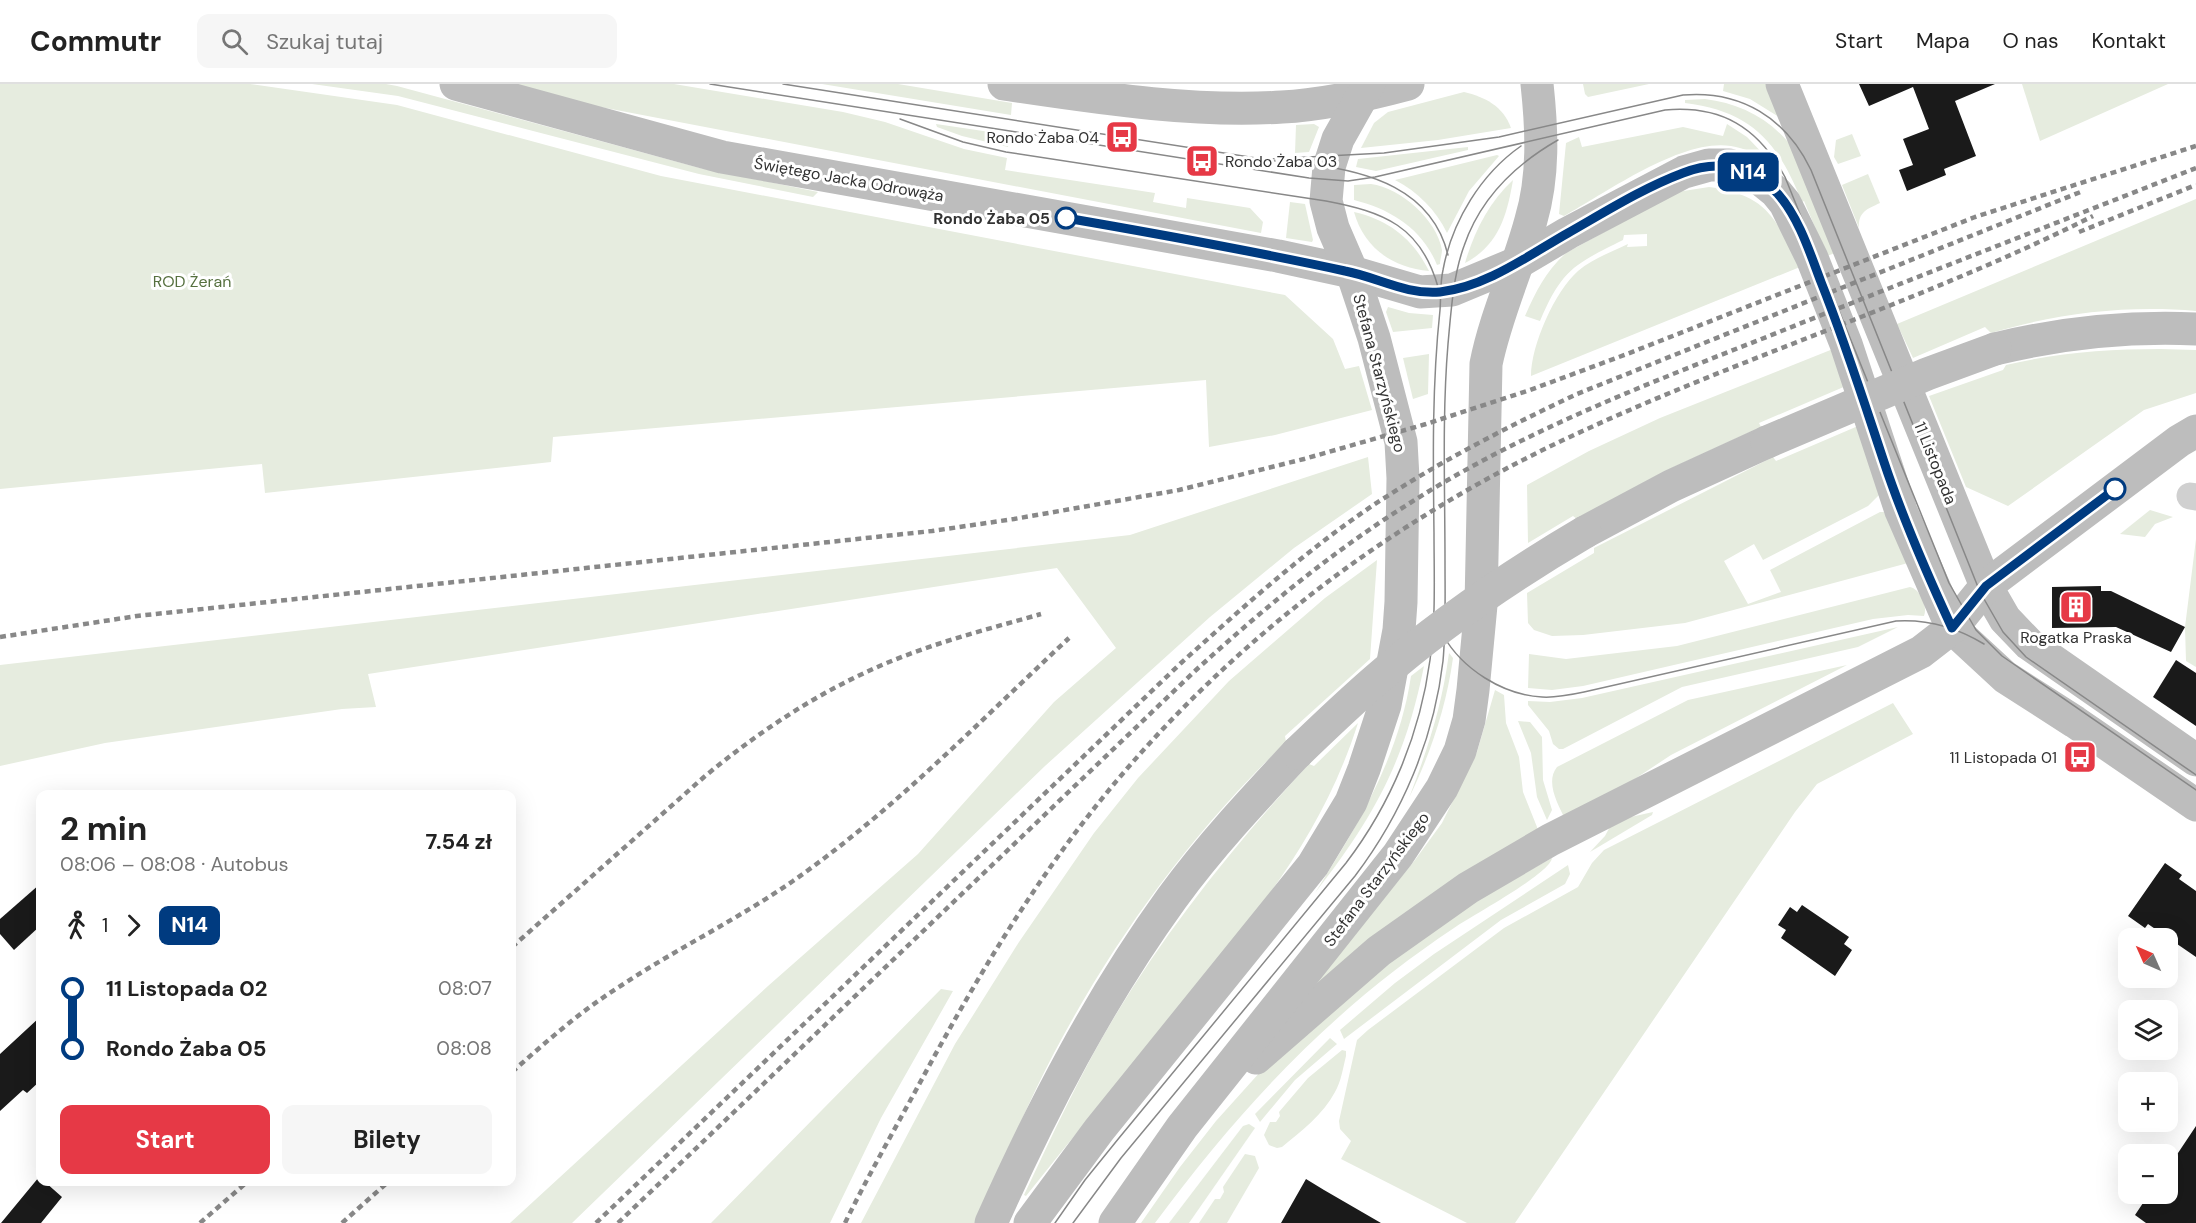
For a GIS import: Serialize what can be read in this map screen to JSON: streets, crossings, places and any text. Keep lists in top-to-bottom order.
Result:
{
  "streets": {
    "main road": ["Świętego Jacka Odrowąża", "Stefana Starzyńskiego", "11 Listopada"]
  },
  "crossings": [
    ["Świętego Jacka Odrowąża", "Stefana Starzyńskiego"]
  ],
  "parks": ["ROD Żerań"],
  "places": {
    "bus stop": ["Rondo Żaba 04", "Rondo Żaba 03", "11 Listopada 01"],
    "other": ["Rondo Żaba 05"],
    "building": ["Rogatka Praska"]
  },
  "lines": ["bus line N14"],
  "north": "top left",
  "page": {
    "header": "Commutr",
    "search": "Szukaj tutaj",
    "nav": [
      "Start",
      "Mapa",
      "O nas",
      "Kontakt"
    ],
    "on_map": "N14",
    "heading": ["2 min", "08:06 – 08:08 · Autobus", "7.54 zł"],
    "legs": ["1", "N14"],
    "map_buttons": ["+", "−"],
    "list": [
      {
        "name": "11 Listopada 02",
        "value": "08:07"
      },
      {
        "name": "Rondo Żaba 05",
        "value": "08:08"
      }
    ],
    "buttons": ["Start", "Bilety"]
  }
}
